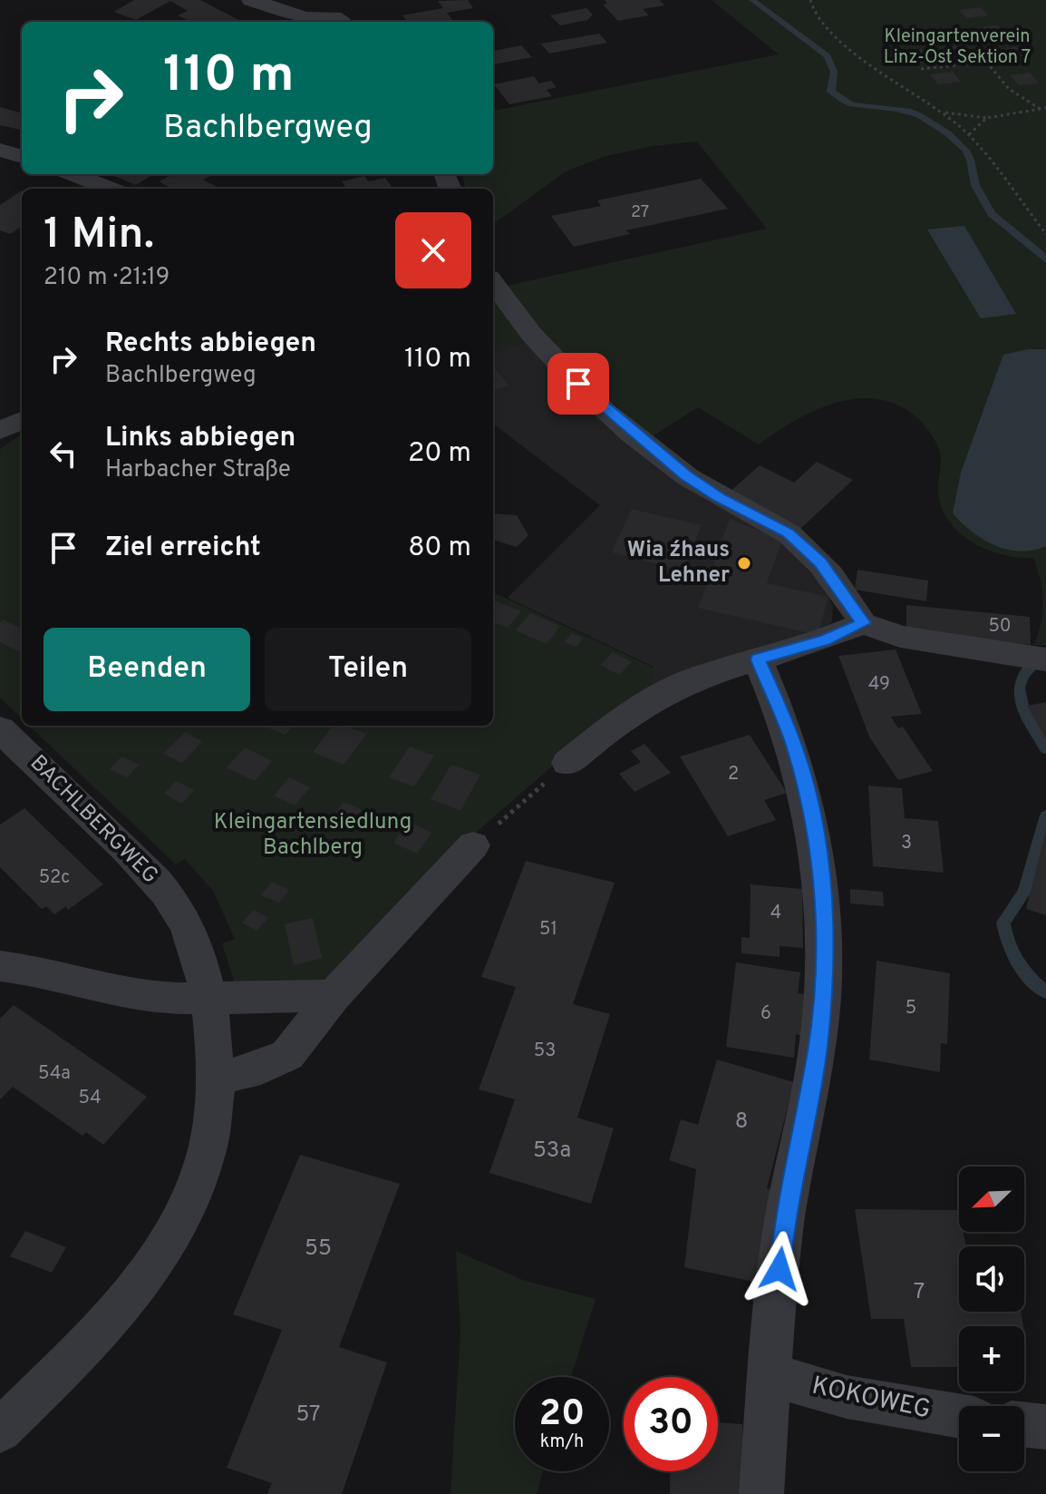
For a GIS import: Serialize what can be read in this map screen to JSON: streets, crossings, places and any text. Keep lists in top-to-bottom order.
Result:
{
  "streets": {
    "street": ["BACHLBERGWEG", "KOKOWEG"]
  },
  "parks": ["Kleingartenverein Linz-Ost Sektion 7", "Kleingartensiedlung Bachlberg"],
  "places": ["Wia z´haus Lehner"],
  "house_numbers": [
    "27",
    "50",
    "49",
    "2",
    "3",
    "52c",
    "4",
    "51",
    "5",
    "6",
    "53",
    "54a",
    "54",
    "8",
    "53a",
    "55",
    "7",
    "57"
  ],
  "north": "bottom left",
  "page": {
    "turn": ["110 m", "Bachlbergweg"],
    "heading": ["1 Min.", "210 m · 21:19"],
    "list": [
      {
        "name": "Rechts abbiegen",
        "note": "Bachlbergweg",
        "value": "110 m"
      },
      {
        "name": "Links abbiegen",
        "note": "Harbacher Straße",
        "value": "20 m"
      },
      {
        "name": "Ziel erreicht",
        "value": "80 m"
      }
    ],
    "buttons": ["Beenden", "Teilen"],
    "map_buttons": ["+", "−"],
    "speed": "20 km/h",
    "limit": "30"
  }
}
